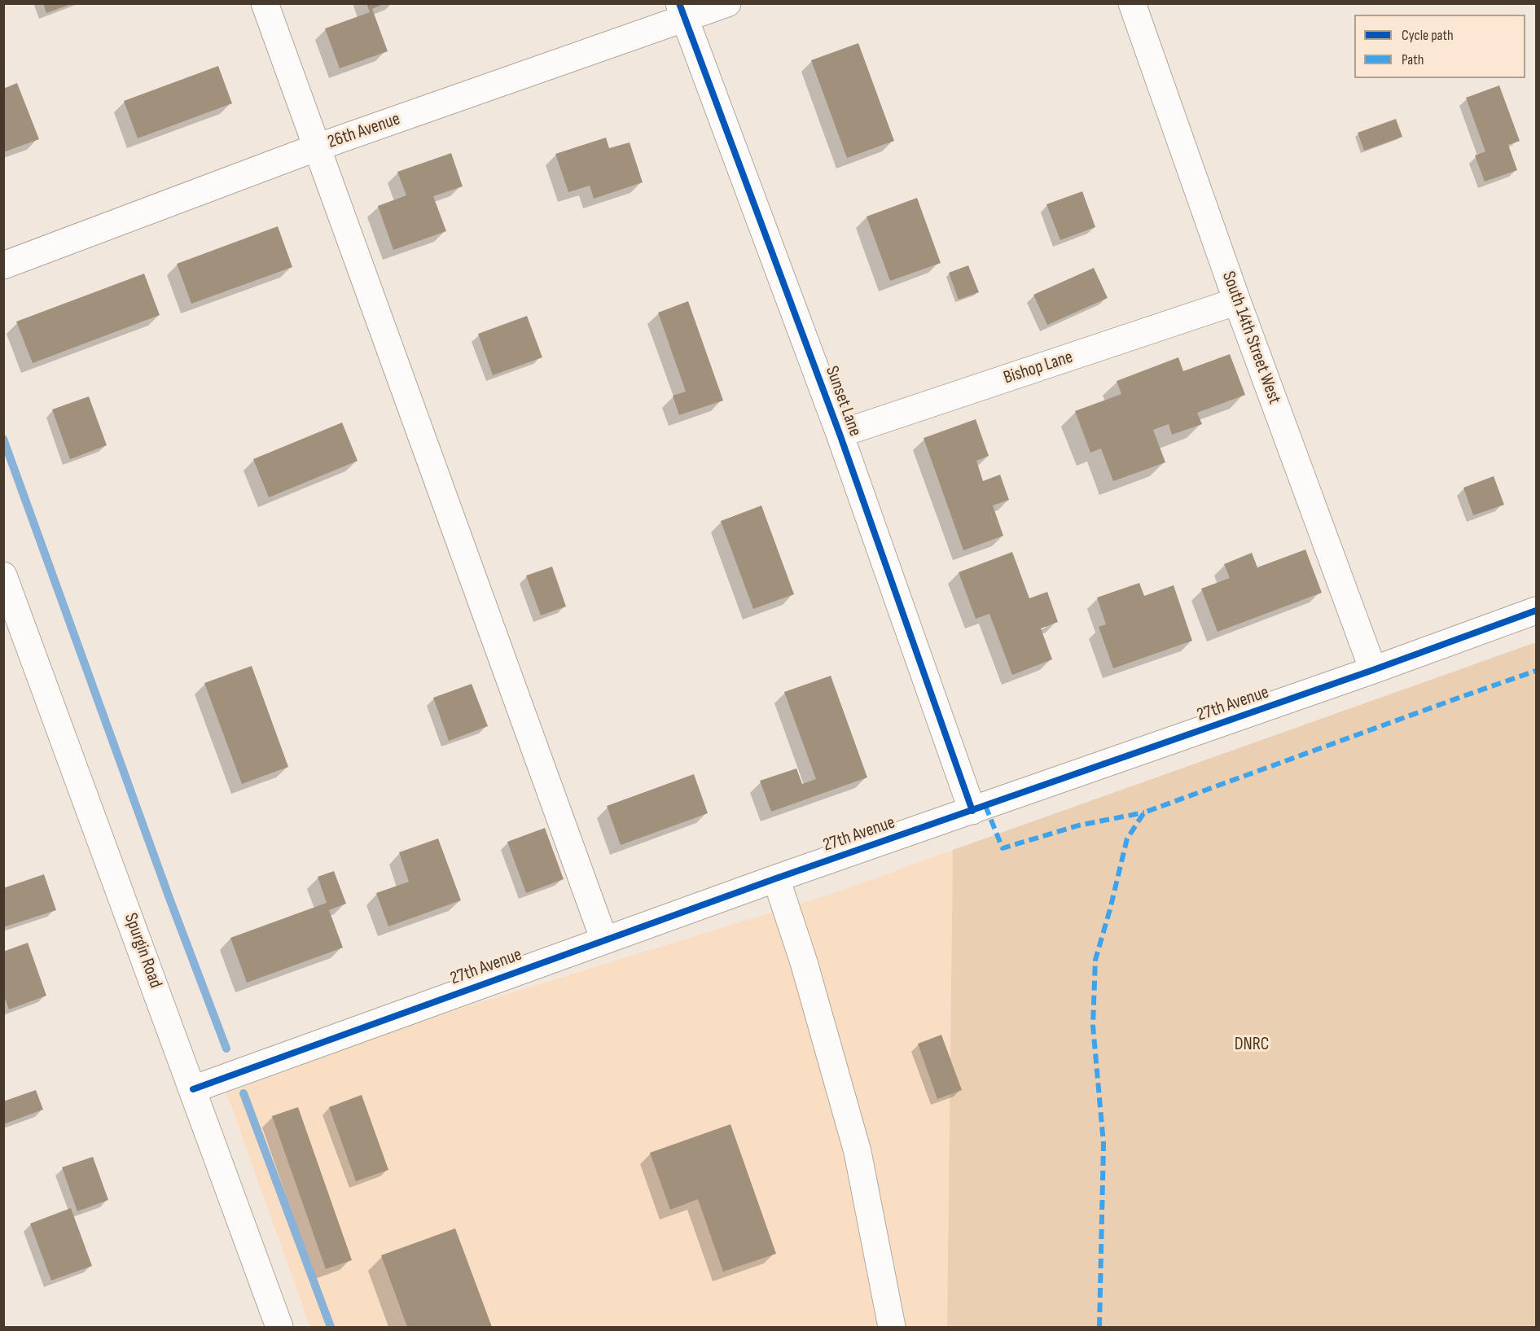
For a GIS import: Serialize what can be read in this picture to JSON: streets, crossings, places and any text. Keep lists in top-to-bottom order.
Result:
{
  "streets": {
    "street": [
      "26th Avenue",
      "South 14th Street West",
      "Bishop Lane",
      "Sunset Lane",
      "27th Avenue",
      "Spurgin Road"
    ]
  },
  "crossings": [
    ["26th Avenue", "Sunset Lane"],
    ["South 14th Street West", "Bishop Lane"],
    ["South 14th Street West", "27th Avenue"],
    ["Bishop Lane", "Sunset Lane"],
    ["Sunset Lane", "27th Avenue"],
    ["27th Avenue", "Spurgin Road"]
  ],
  "parks": ["DNRC"],
  "legend": ["Cycle path", "Path"]
}
